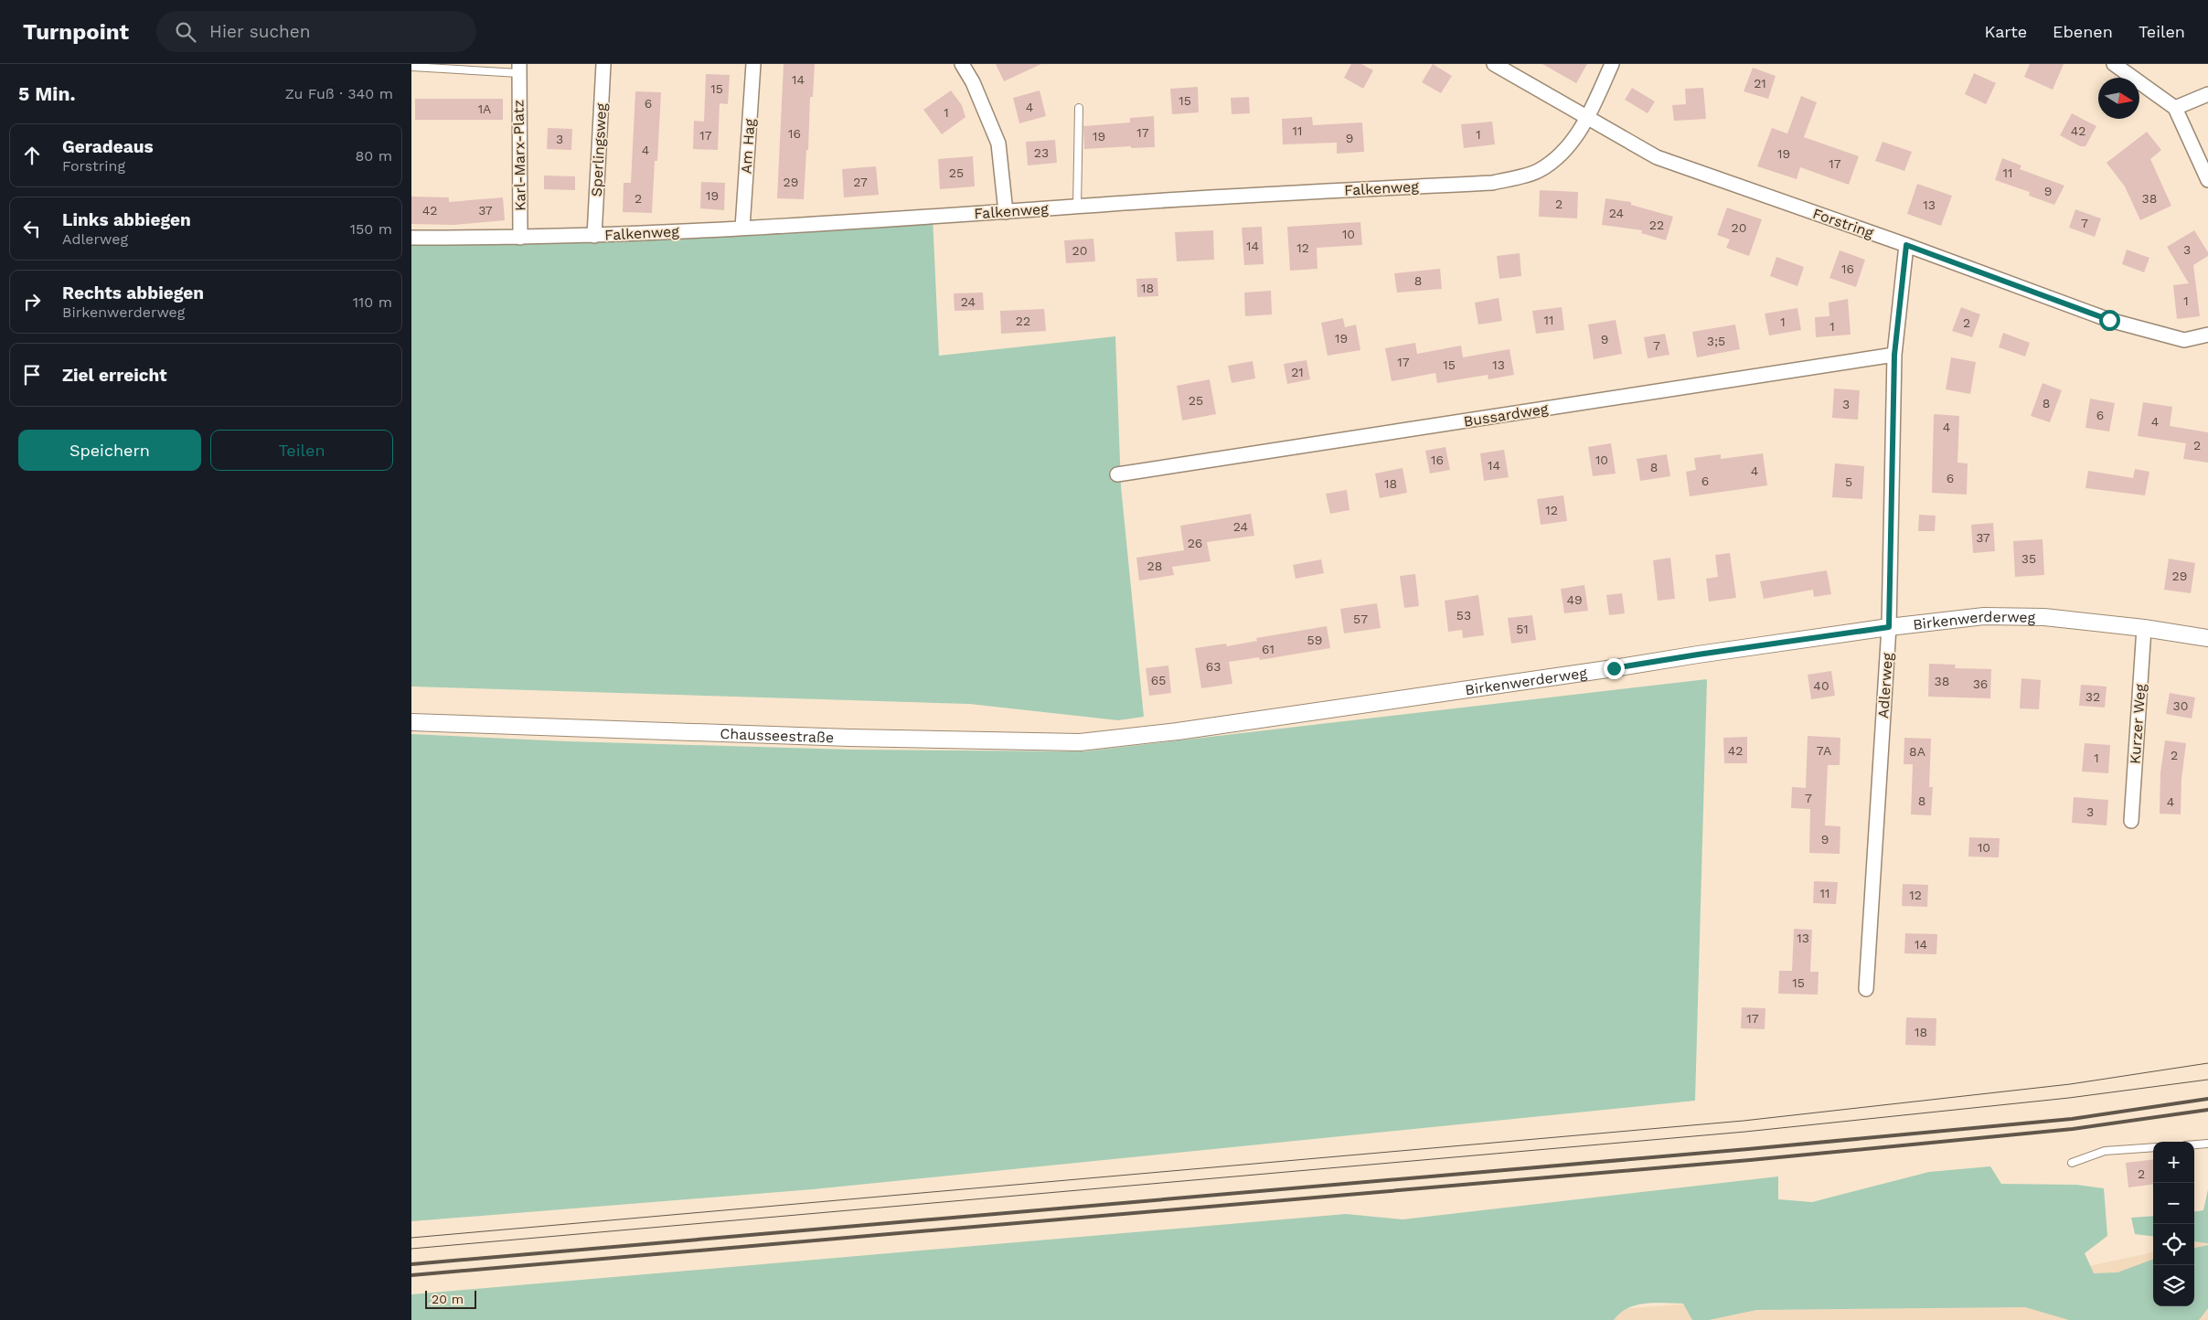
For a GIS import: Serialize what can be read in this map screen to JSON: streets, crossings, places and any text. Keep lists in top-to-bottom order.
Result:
{
  "streets": {
    "street": [
      "Am Hag",
      "Sperlingsweg",
      "Karl-Marx-Platz",
      "Falkenweg",
      "Forstring",
      "Bussardweg",
      "Birkenwerderweg",
      "Adlerweg",
      "Kurzer Weg",
      "Chausseestraße"
    ]
  },
  "crossings": [
    ["Am Hag", "Falkenweg"],
    ["Sperlingsweg", "Falkenweg"],
    ["Karl-Marx-Platz", "Falkenweg"],
    ["Falkenweg", "Forstring"],
    ["Forstring", "Adlerweg"],
    ["Bussardweg", "Adlerweg"],
    ["Birkenwerderweg", "Adlerweg"],
    ["Birkenwerderweg", "Kurzer Weg"],
    ["Birkenwerderweg", "Chausseestraße"]
  ],
  "house_numbers": [
    "14",
    "21",
    "15",
    "15",
    "6",
    "4",
    "1A",
    "1",
    "11",
    "42",
    "17",
    "16",
    "1",
    "17",
    "19",
    "9",
    "3",
    "4",
    "23",
    "19",
    "17",
    "25",
    "11",
    "29",
    "27",
    "9",
    "19",
    "2",
    "38",
    "2",
    "13",
    "42",
    "37",
    "24",
    "7",
    "22",
    "20",
    "10",
    "14",
    "12",
    "3",
    "20",
    "16",
    "8",
    "18",
    "1",
    "24",
    "11",
    "22",
    "1",
    "2",
    "1",
    "19",
    "9",
    "3;5",
    "7",
    "17",
    "15",
    "13",
    "21",
    "25",
    "8",
    "3",
    "6",
    "4",
    "4",
    "2",
    "16",
    "10",
    "14",
    "8",
    "4",
    "6",
    "6",
    "5",
    "18",
    "12",
    "24",
    "37",
    "26",
    "35",
    "28",
    "29",
    "49",
    "53",
    "57",
    "51",
    "59",
    "61",
    "63",
    "65",
    "38",
    "36",
    "40",
    "32",
    "30",
    "42",
    "7A",
    "8A",
    "2",
    "1",
    "7",
    "8",
    "4",
    "3",
    "9",
    "10",
    "11",
    "12",
    "13",
    "14",
    "15",
    "17",
    "18",
    "2"
  ],
  "scale_bar": "20 m",
  "north": "right",
  "page": {
    "header": "Turnpoint",
    "search": "Hier suchen",
    "nav": ["Karte", "Ebenen", "Teilen"],
    "heading": ["5 Min.", "Zu Fuß · 340 m"],
    "list": [
      ["Geradeaus", "Forstring", "80 m"],
      ["Links abbiegen", "Adlerweg", "150 m"],
      ["Rechts abbiegen", "Birkenwerderweg", "110 m"],
      "Ziel erreicht"
    ],
    "buttons": ["Speichern", "Teilen"],
    "map_buttons": ["+", "−"],
    "scale": "20 m"
  }
}
